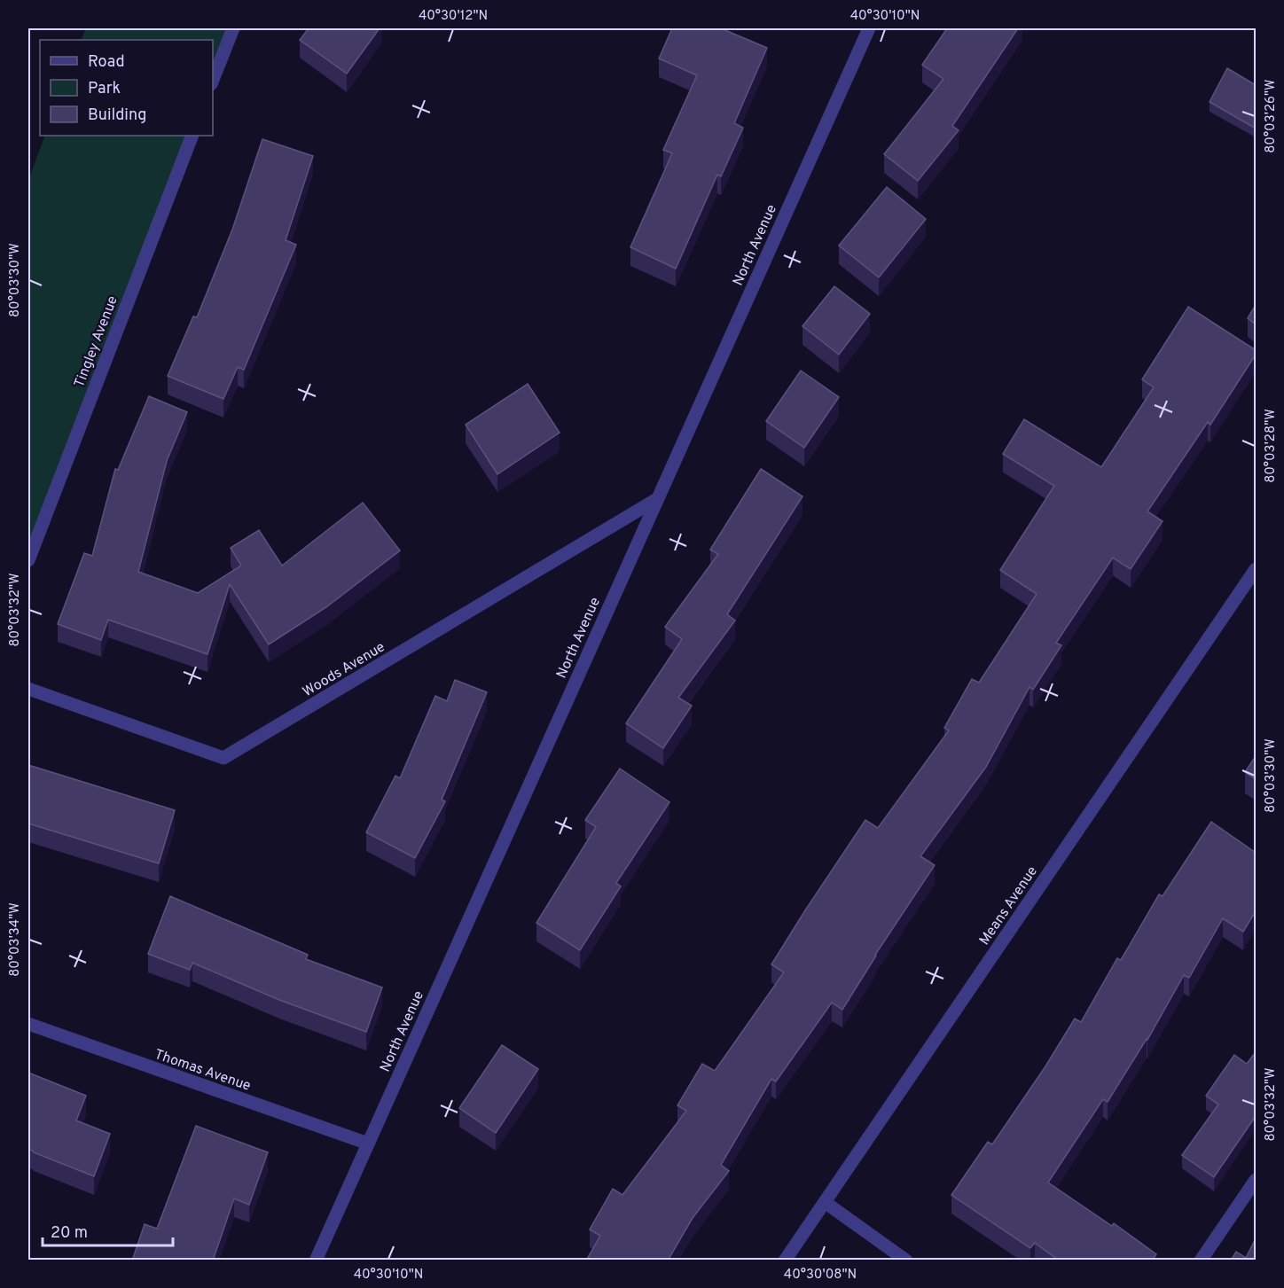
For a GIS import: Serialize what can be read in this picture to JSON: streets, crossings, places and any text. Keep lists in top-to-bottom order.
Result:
{
  "streets": {
    "street": [
      "North Avenue",
      "Tingley Avenue",
      "Woods Avenue",
      "Means Avenue",
      "Thomas Avenue"
    ]
  },
  "crossings": [
    ["North Avenue", "Woods Avenue"],
    ["North Avenue", "Thomas Avenue"]
  ],
  "legend": ["Road", "Park", "Building"],
  "scale_bar": "20 m",
  "coordinates": [
    "40°30'12\"N",
    "40°30'10\"N",
    "80°03'26\"W",
    "80°03'30\"W",
    "80°03'28\"W",
    "80°03'32\"W",
    "80°03'34\"W",
    "40°30'08\"N"
  ]
}
